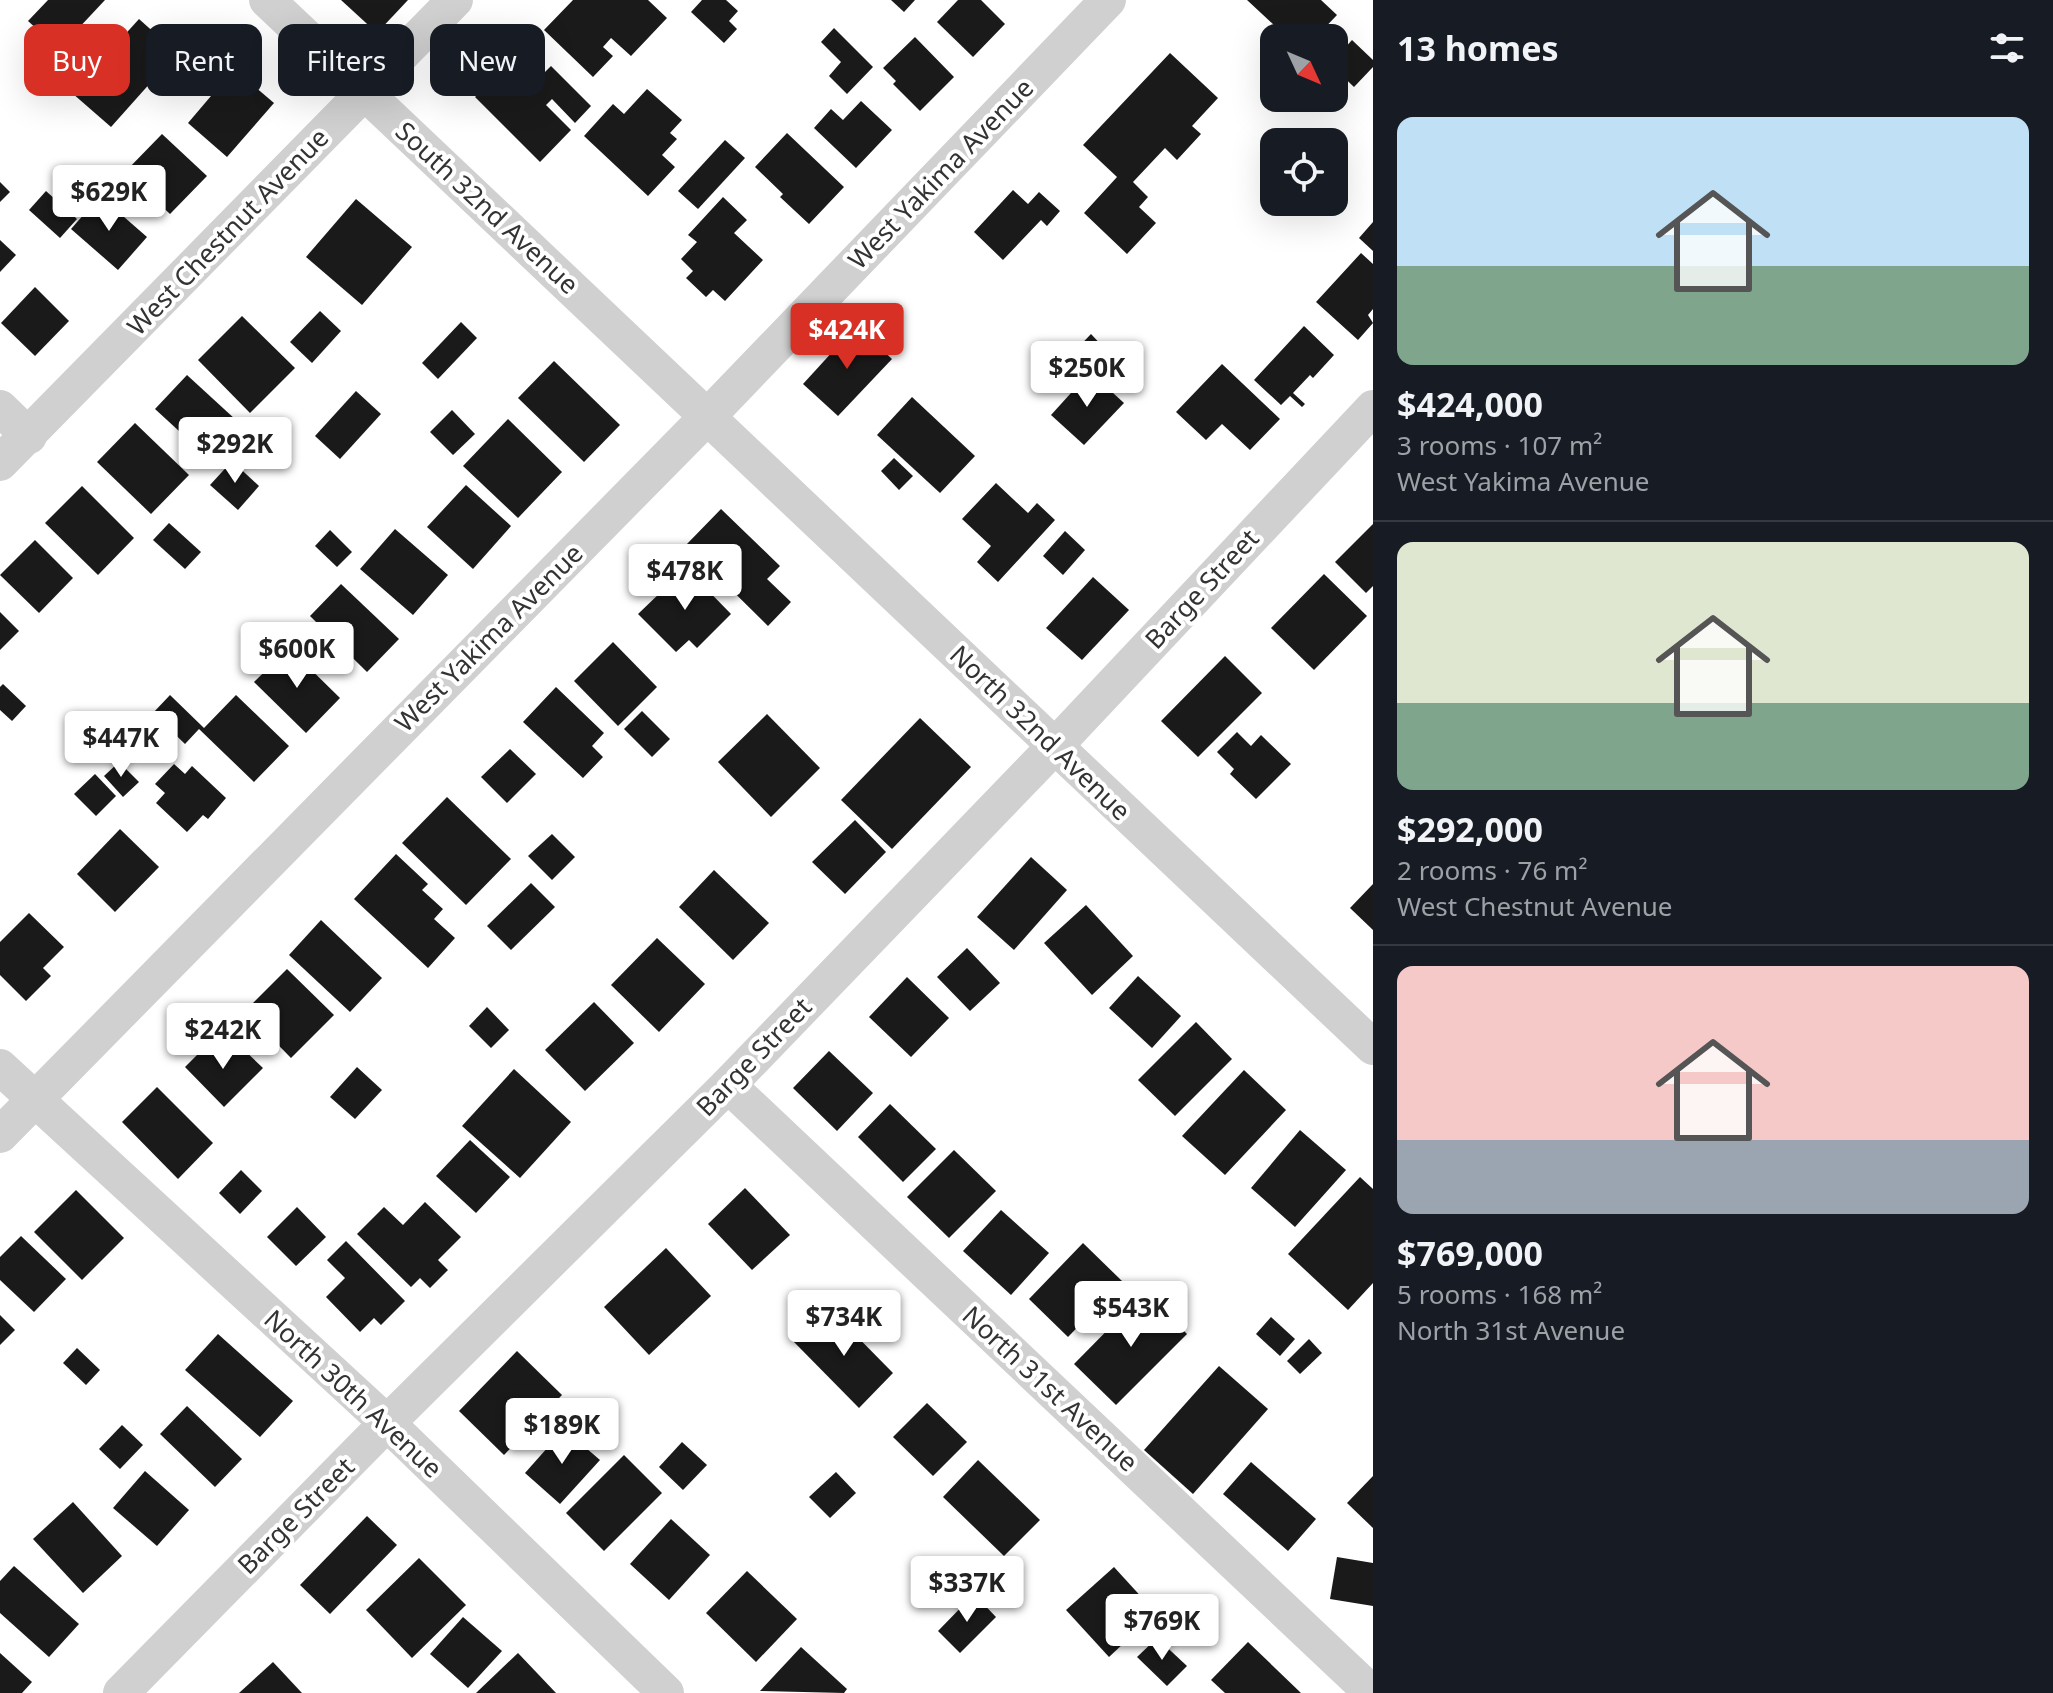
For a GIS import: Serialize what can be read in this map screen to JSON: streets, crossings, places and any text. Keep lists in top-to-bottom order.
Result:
{
  "streets": {
    "street": [
      "West Yakima Avenue",
      "South 32nd Avenue",
      "West Chestnut Avenue",
      "Barge Street",
      "North 32nd Avenue",
      "North 31st Avenue",
      "North 30th Avenue"
    ]
  },
  "crossings": [
    ["West Yakima Avenue", "South 32nd Avenue"],
    ["West Yakima Avenue", "North 32nd Avenue"],
    ["West Yakima Avenue", "North 30th Avenue"],
    ["South 32nd Avenue", "North 32nd Avenue"],
    ["Barge Street", "North 32nd Avenue"],
    ["Barge Street", "North 31st Avenue"],
    ["Barge Street", "North 30th Avenue"]
  ],
  "north": "bottom right",
  "page": {
    "heading": "13 homes",
    "chip": [
      "Buy",
      "Rent",
      "Filters",
      "New"
    ],
    "list": [
      {
        "name": "$424,000",
        "note": "3 rooms · 107 m² · West Yakima Avenue"
      },
      {
        "name": "$292,000",
        "note": "2 rooms · 76 m² · West Chestnut Avenue"
      },
      {
        "name": "$769,000",
        "note": "5 rooms · 168 m² · North 31st Avenue"
      }
    ],
    "price": [
      "$629K",
      "$424K",
      "$250K",
      "$292K",
      "$478K",
      "$600K",
      "$447K",
      "$242K",
      "$543K",
      "$734K",
      "$189K",
      "$337K",
      "$769K"
    ]
  }
}
